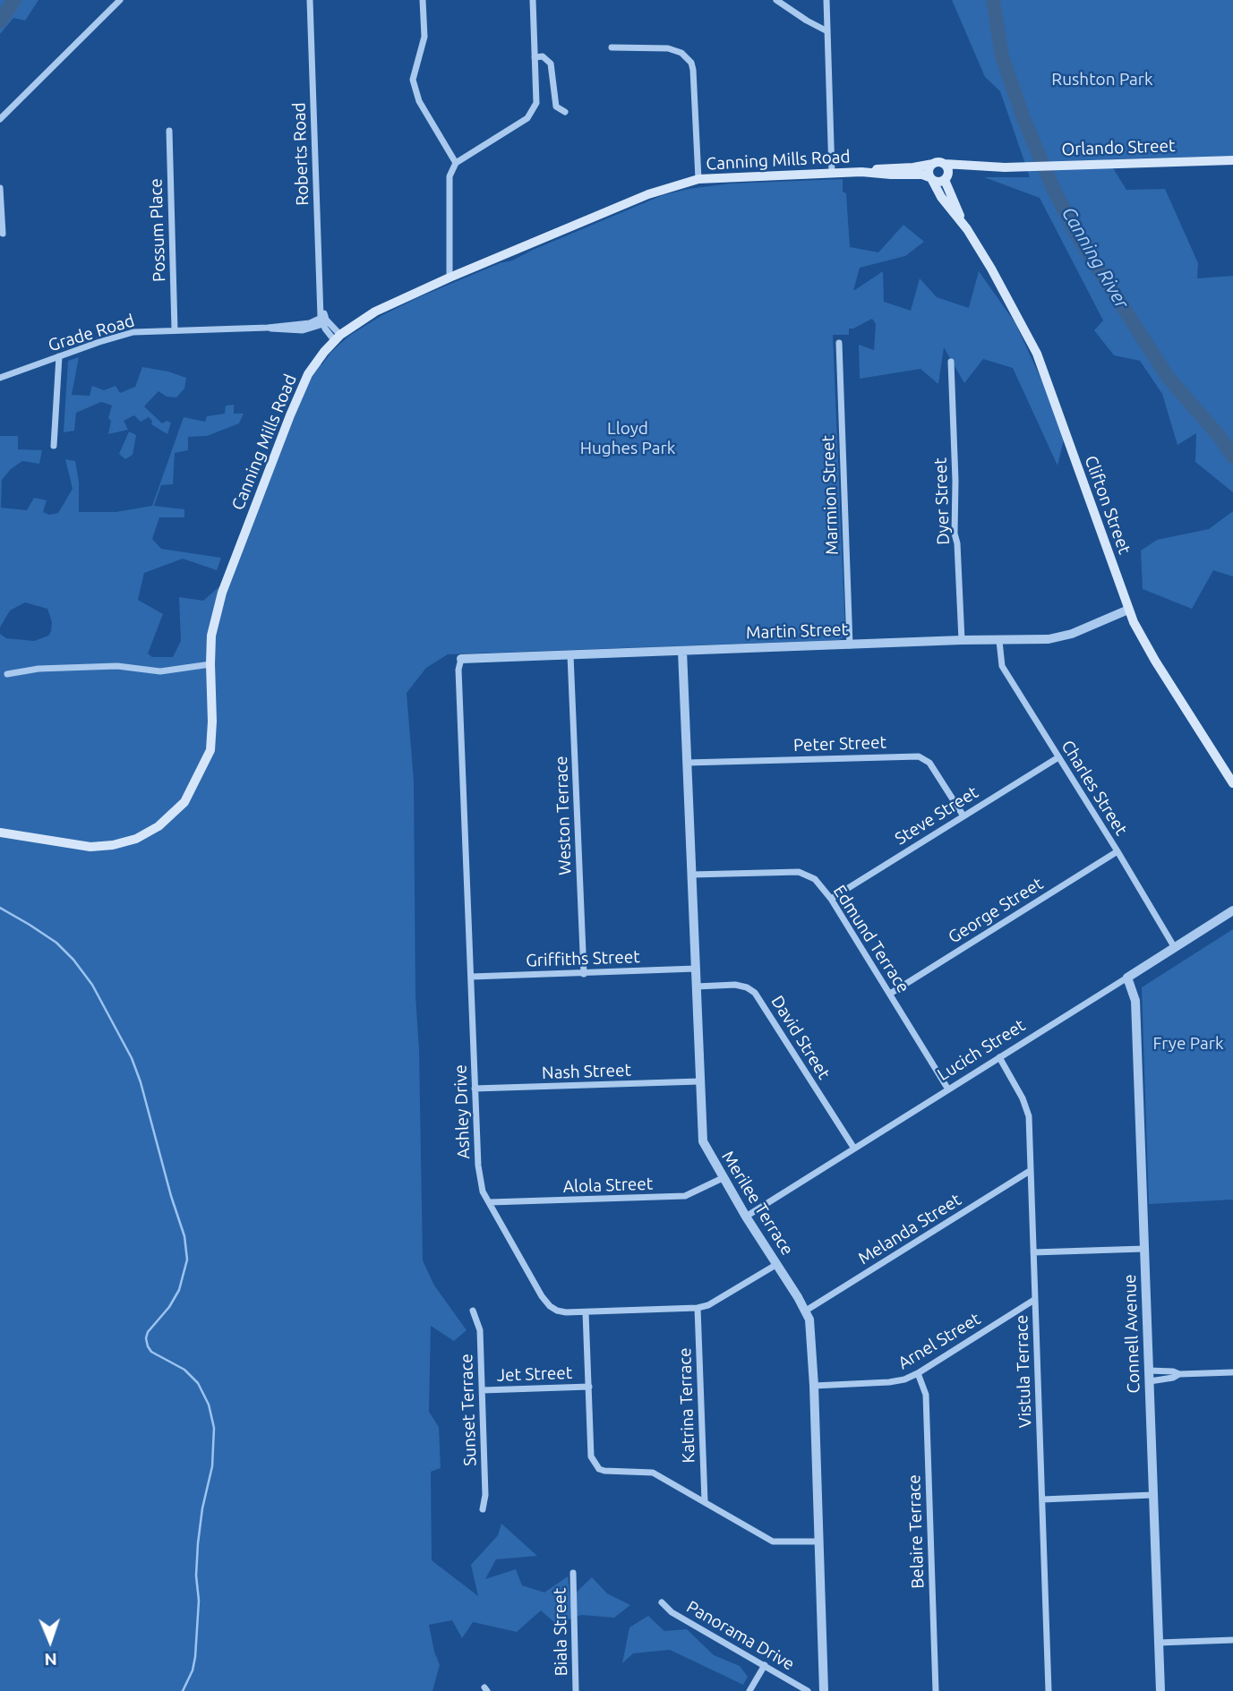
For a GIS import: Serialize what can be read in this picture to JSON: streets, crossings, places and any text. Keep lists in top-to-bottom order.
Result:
{
  "streets": {
    "main road": ["Orlando Street", "Canning Mills Road", "Clifton Street"],
    "street": [
      "Roberts Road",
      "Possum Place",
      "Grade Road",
      "Marmion Street",
      "Dyer Street",
      "Martin Street",
      "Peter Street",
      "Charles Street",
      "Weston Terrace",
      "Steve Street",
      "George Street",
      "Edmund Terrace",
      "Griffiths Street",
      "David Street",
      "Lucich Street",
      "Nash Street",
      "Ashley Drive",
      "Alola Street",
      "Merilee Terrace",
      "Melanda Street",
      "Connell Avenue",
      "Arnel Street",
      "Vistula Terrace",
      "Jet Street",
      "Katrina Terrace",
      "Sunset Terrace",
      "Belaire Terrace",
      "Biala Street",
      "Panorama Drive"
    ]
  },
  "crossings": [
    ["Orlando Street", "Canning Mills Road"],
    ["Orlando Street", "Clifton Street"],
    ["Roberts Road", "Canning Mills Road"],
    ["Roberts Road", "Grade Road"],
    ["Canning Mills Road", "Clifton Street"],
    ["Possum Place", "Grade Road"],
    ["Marmion Street", "Martin Street"],
    ["Dyer Street", "Martin Street"],
    ["Clifton Street", "Martin Street"],
    ["Martin Street", "Charles Street"],
    ["Martin Street", "Weston Terrace"],
    ["Martin Street", "Ashley Drive"],
    ["Martin Street", "Merilee Terrace"],
    ["Peter Street", "Steve Street"],
    ["Peter Street", "Merilee Terrace"],
    ["Charles Street", "Steve Street"],
    ["Charles Street", "George Street"],
    ["Charles Street", "Lucich Street"],
    ["Weston Terrace", "Griffiths Street"],
    ["Steve Street", "Edmund Terrace"],
    ["George Street", "Edmund Terrace"],
    ["Edmund Terrace", "Lucich Street"],
    ["Edmund Terrace", "Merilee Terrace"],
    ["Griffiths Street", "Ashley Drive"],
    ["Griffiths Street", "Merilee Terrace"],
    ["David Street", "Lucich Street"],
    ["David Street", "Merilee Terrace"],
    ["Lucich Street", "Merilee Terrace"],
    ["Lucich Street", "Connell Avenue"],
    ["Lucich Street", "Vistula Terrace"],
    ["Nash Street", "Ashley Drive"],
    ["Nash Street", "Merilee Terrace"],
    ["Ashley Drive", "Alola Street"],
    ["Ashley Drive", "Merilee Terrace"],
    ["Ashley Drive", "Katrina Terrace"],
    ["Alola Street", "Merilee Terrace"],
    ["Merilee Terrace", "Melanda Street"],
    ["Merilee Terrace", "Arnel Street"],
    ["Melanda Street", "Vistula Terrace"],
    ["Arnel Street", "Vistula Terrace"],
    ["Arnel Street", "Belaire Terrace"],
    ["Jet Street", "Sunset Terrace"]
  ],
  "water": ["Canning River"],
  "parks": ["Rushton Park", "Lloyd Hughes Park", "Frye Park"],
  "north": "bottom"
}
